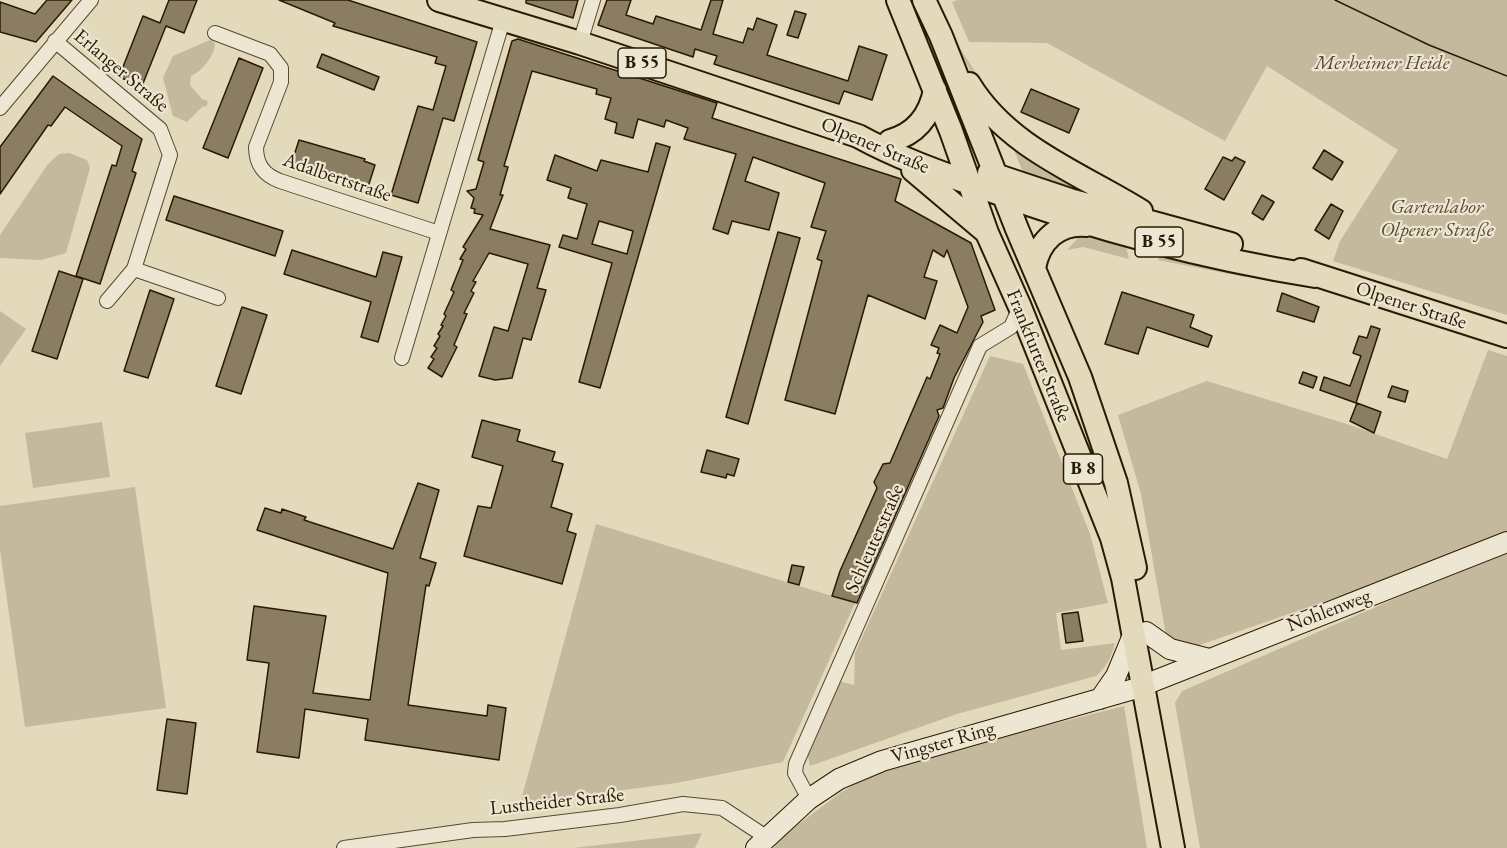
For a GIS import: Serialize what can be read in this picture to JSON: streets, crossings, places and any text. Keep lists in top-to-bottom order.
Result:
{
  "streets": {
    "main road": [
      "B 55",
      "Olpener Straße",
      "Frankfurter Straße",
      "B 8",
      "Nohlenweg",
      "Vingster Ring"
    ],
    "street": [
      "Erlanger Straße",
      "Adalbertstraße",
      "Schleuterstraße",
      "Lustheider Straße"
    ]
  },
  "crossings": [
    ["B 55", "Olpener Straße"],
    ["B 55", "Frankfurter Straße"],
    ["Olpener Straße", "Frankfurter Straße"],
    ["Frankfurter Straße", "Schleuterstraße"],
    ["Frankfurter Straße", "Nohlenweg"],
    ["Frankfurter Straße", "Vingster Ring"],
    ["Schleuterstraße", "Vingster Ring"],
    ["Nohlenweg", "Vingster Ring"],
    ["Vingster Ring", "Lustheider Straße"]
  ],
  "parks": ["Merheimer Heide", "Gartenlabor Olpener Straße"]
}
